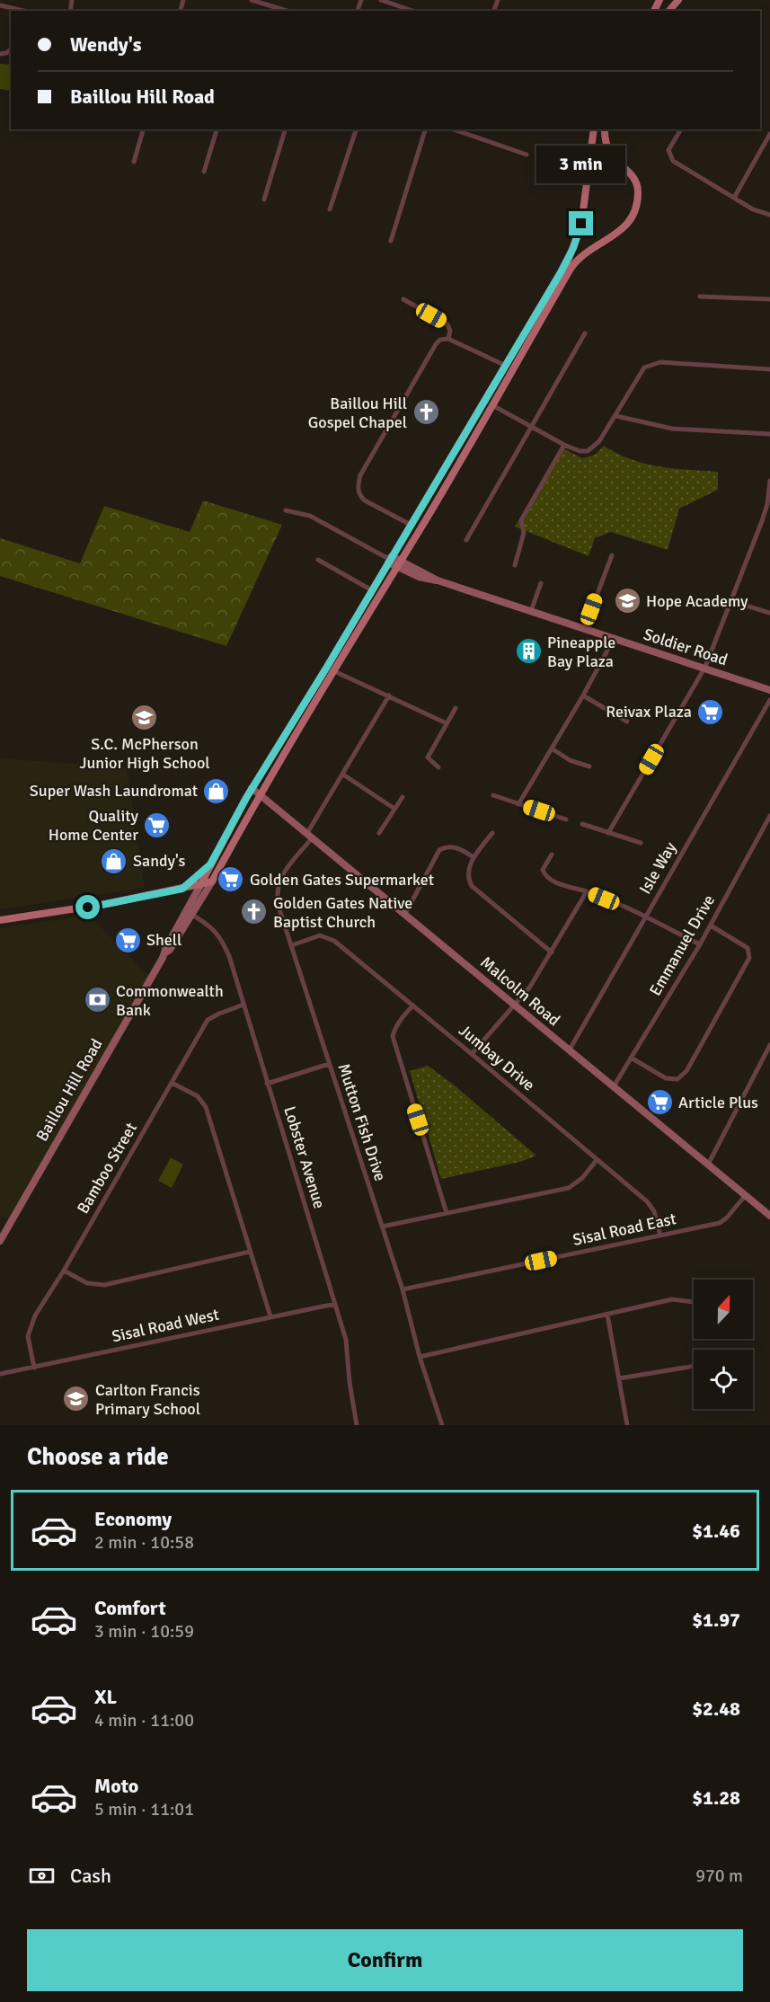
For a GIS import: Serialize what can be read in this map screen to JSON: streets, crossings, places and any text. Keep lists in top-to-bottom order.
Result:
{
  "streets": {
    "main road": ["Soldier Road", "Malcolm Road", "Baillou Hill Road"],
    "street": [
      "Isle Way",
      "Emmanuel Drive",
      "Jumbay Drive",
      "Mutton Fish Drive",
      "Lobster Avenue",
      "Bamboo Street",
      "Sisal Road East",
      "Sisal Road West"
    ]
  },
  "crossings": [
    ["Soldier Road", "Baillou Hill Road"],
    ["Isle Way", "Malcolm Road"],
    ["Emmanuel Drive", "Malcolm Road"],
    ["Malcolm Road", "Baillou Hill Road"],
    ["Malcolm Road", "Mutton Fish Drive"],
    ["Malcolm Road", "Sisal Road East"],
    ["Jumbay Drive", "Mutton Fish Drive"],
    ["Jumbay Drive", "Sisal Road East"],
    ["Baillou Hill Road", "Lobster Avenue"],
    ["Mutton Fish Drive", "Sisal Road East"],
    ["Lobster Avenue", "Bamboo Street"],
    ["Lobster Avenue", "Sisal Road West"],
    ["Bamboo Street", "Sisal Road West"]
  ],
  "places": {
    "church": ["Baillou Hill Gospel Chapel", "Golden Gates Native Baptist Church"],
    "school or university": ["Hope Academy", "S.C. McPherson Junior High School", "Carlton Francis Primary School"],
    "building": ["Pineapple Bay Plaza"],
    "supermarket": [
      "Reivax Plaza",
      "Quality Home Center",
      "Golden Gates Supermarket",
      "Shell",
      "Article Plus"
    ],
    "shop": ["Super Wash Laundromat", "Sandy's"],
    "bank": ["Commonwealth Bank"]
  },
  "north": "top",
  "page": {
    "banner": ["Wendy's", "Baillou Hill Road"],
    "bubble": "3 min",
    "heading": "Choose a ride",
    "list": [
      {
        "name": "Economy",
        "note": "2 min · 10:58",
        "value": "$1.46"
      },
      {
        "name": "Comfort",
        "note": "3 min · 10:59",
        "value": "$1.97"
      },
      {
        "name": "XL",
        "note": "4 min · 11:00",
        "value": "$2.48"
      },
      {
        "name": "Moto",
        "note": "5 min · 11:01",
        "value": "$1.28"
      }
    ],
    "pay": ["Cash", "970 m"],
    "buttons": "Confirm"
  }
}
